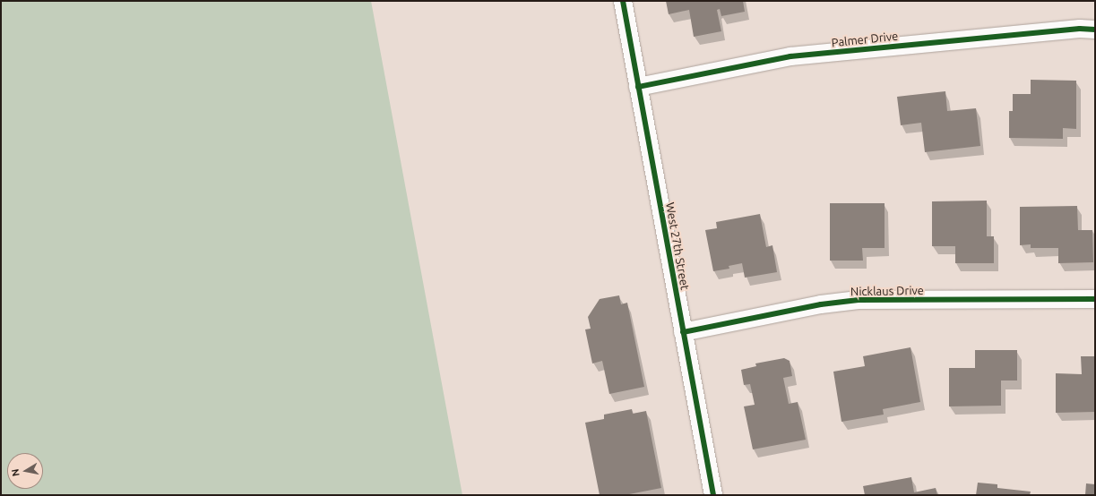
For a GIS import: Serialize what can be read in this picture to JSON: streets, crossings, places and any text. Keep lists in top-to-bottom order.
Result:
{
  "streets": {
    "street": ["Palmer Drive", "West 27th Street", "Nicklaus Drive"]
  },
  "crossings": [
    ["Palmer Drive", "West 27th Street"],
    ["West 27th Street", "Nicklaus Drive"]
  ],
  "north": "left"
}
